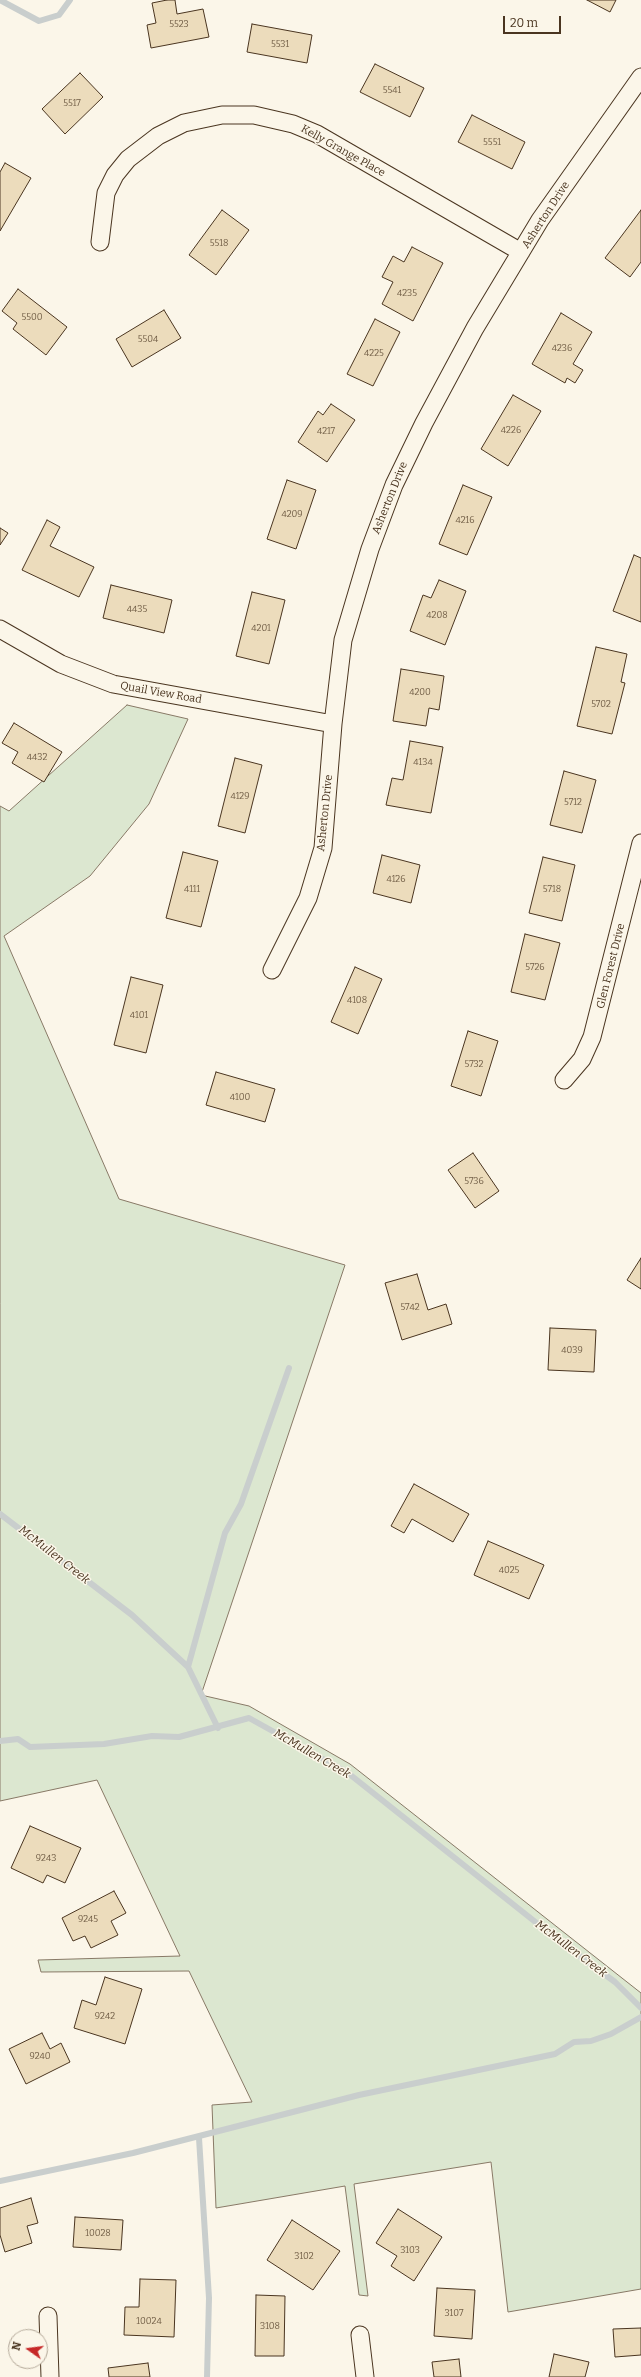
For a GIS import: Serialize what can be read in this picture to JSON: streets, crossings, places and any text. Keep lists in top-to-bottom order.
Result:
{
  "streets": {
    "street": [
      "Kelly Grange Place",
      "Asherton Drive",
      "Quail View Road",
      "Glen Forest Drive"
    ]
  },
  "crossings": [
    ["Kelly Grange Place", "Asherton Drive"],
    ["Asherton Drive", "Quail View Road"]
  ],
  "water": ["McMullen Creek"],
  "house_numbers": [
    "5523",
    "5531",
    "5541",
    "5517",
    "5551",
    "5518",
    "4235",
    "5500",
    "5504",
    "4236",
    "4225",
    "4226",
    "4217",
    "4209",
    "4216",
    "4435",
    "4208",
    "4201",
    "4200",
    "5702",
    "4432",
    "4134",
    "4129",
    "5712",
    "4126",
    "4111",
    "5718",
    "5726",
    "4108",
    "4101",
    "5732",
    "4100",
    "5736",
    "5742",
    "4039",
    "4025",
    "9243",
    "9245",
    "9242",
    "9240",
    "10028",
    "3103",
    "3102",
    "3107",
    "10024",
    "3108"
  ],
  "scale_bar": "20 m",
  "north": "left"
}
